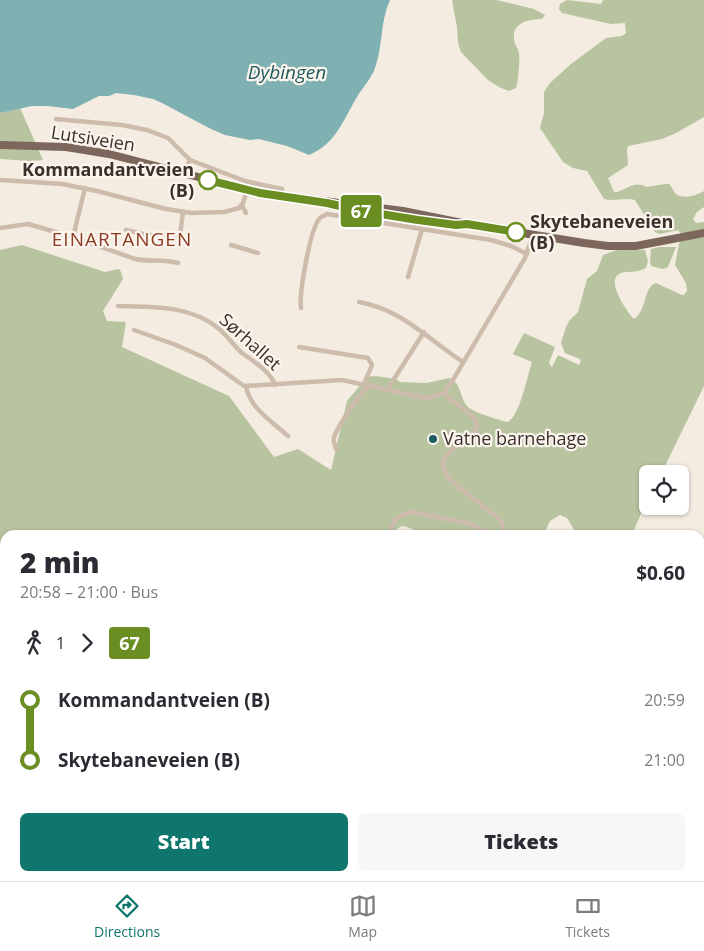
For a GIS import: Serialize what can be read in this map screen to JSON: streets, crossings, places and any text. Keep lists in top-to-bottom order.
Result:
{
  "streets": {
    "main road": ["Lutsiveien"],
    "street": ["Sørhallet"]
  },
  "districts": ["EINARTANGEN"],
  "water": ["Dybingen"],
  "places": ["Kommandantveien (B)", "Skytebaneveien (B)", "Vatne barnehage"],
  "lines": ["bus line 67"],
  "page": {
    "on_map": "67",
    "heading": ["2 min", "20:58 – 21:00 · Bus", "$0.60"],
    "legs": ["1", "67"],
    "list": [
      {
        "name": "Kommandantveien (B)",
        "value": "20:59"
      },
      {
        "name": "Skytebaneveien (B)",
        "value": "21:00"
      }
    ],
    "buttons": ["Start", "Tickets"],
    "tabs": ["Directions", "Map", "Tickets"]
  }
}
